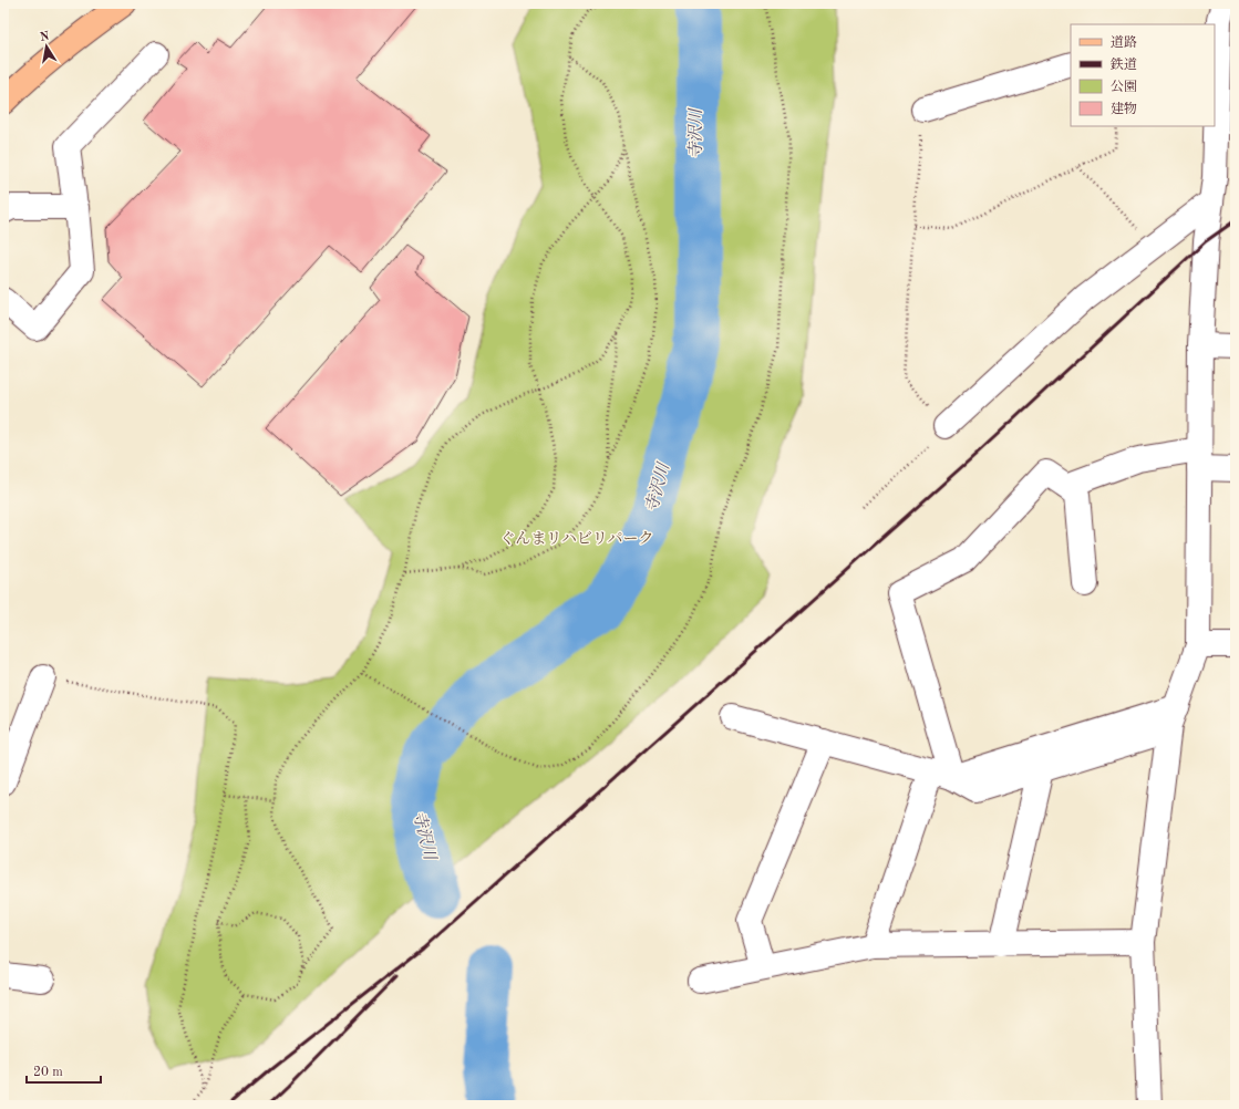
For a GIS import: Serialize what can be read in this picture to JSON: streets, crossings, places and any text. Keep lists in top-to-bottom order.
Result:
{
  "water": ["寺沢川"],
  "parks": ["ぐんまリハビリパーク"],
  "legend": [
    "道路",
    "鉄道",
    "公園",
    "建物"
  ],
  "scale_bar": "20 m",
  "north": "top"
}
